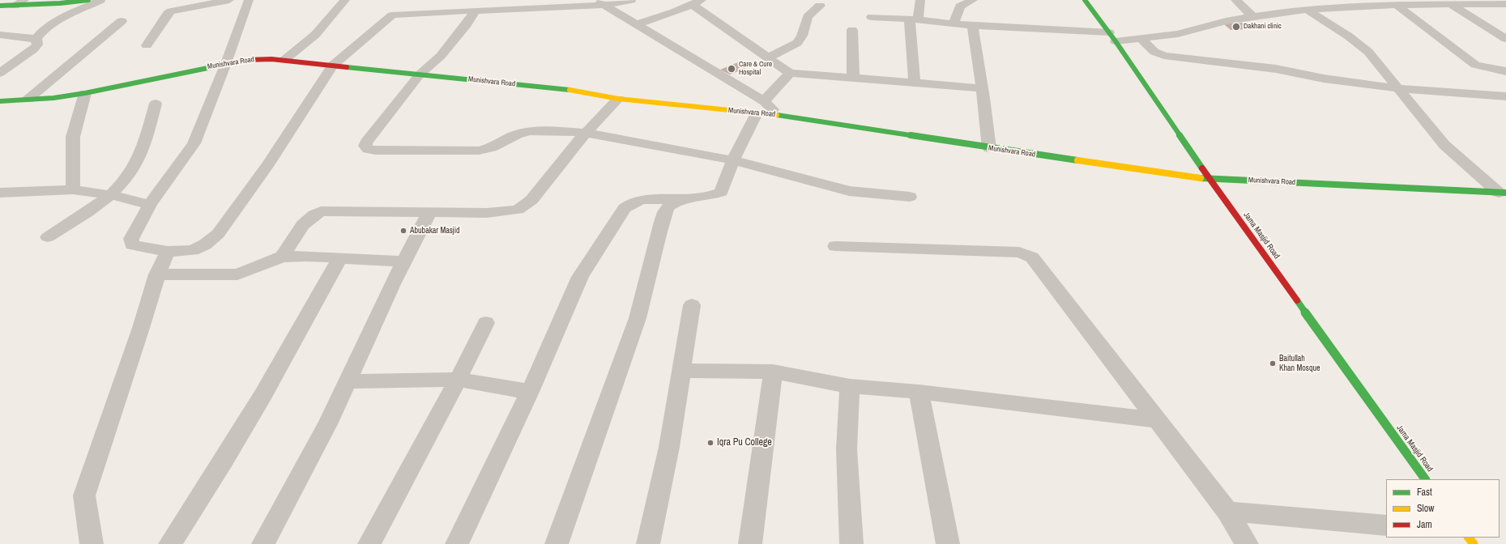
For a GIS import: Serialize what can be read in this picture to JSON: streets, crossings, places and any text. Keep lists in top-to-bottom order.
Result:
{
  "streets": {
    "street": ["Munishvara Road", "Jama Masjid Road"]
  },
  "crossings": [
    ["Munishvara Road", "Jama Masjid Road"]
  ],
  "places": [
    "Dakhani clinic",
    "Care & Cure Hospital",
    "Abubakar Masjid",
    "Baitullah Khan Mosque",
    "Iqra Pu College"
  ],
  "legend": ["Fast", "Slow", "Jam"]
}
